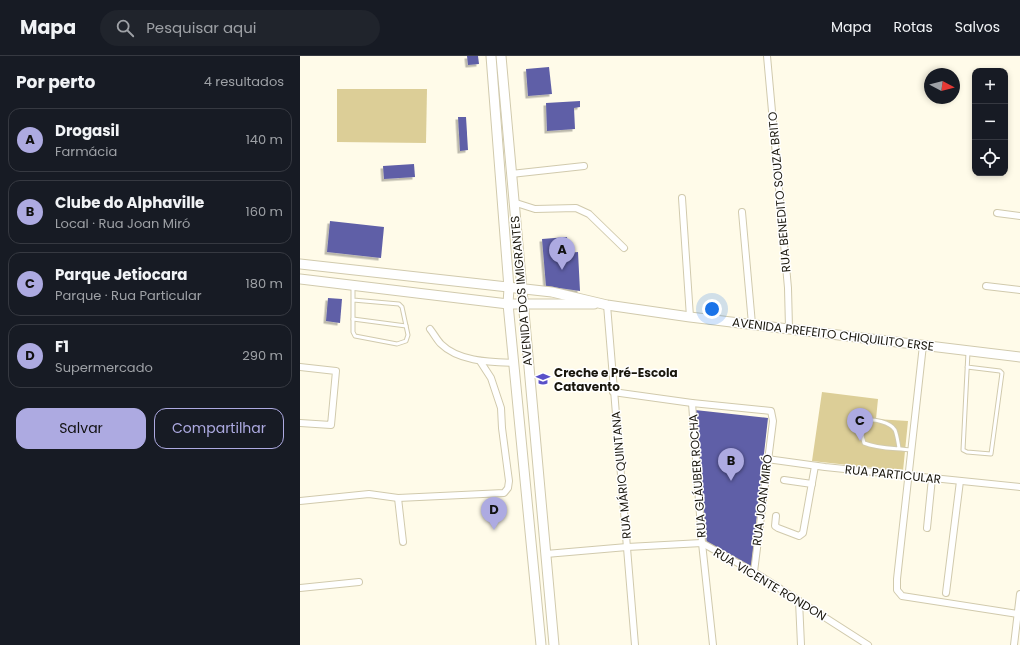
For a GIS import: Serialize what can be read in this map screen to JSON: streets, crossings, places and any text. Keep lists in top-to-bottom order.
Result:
{
  "streets": {
    "main road": ["AVENIDA DOS IMIGRANTES", "AVENIDA PREFEITO CHIQUILITO ERSE"],
    "street": [
      "RUA BENEDITO SOUZA BRITO",
      "RUA PARTICULAR",
      "RUA MÁRIO QUINTANA",
      "RUA GLÁUBER ROCHA",
      "RUA JOAN MIRÓ",
      "RUA VICENTE RONDON"
    ]
  },
  "crossings": [
    ["RUA BENEDITO SOUZA BRITO", "AVENIDA PREFEITO CHIQUILITO ERSE"],
    ["AVENIDA DOS IMIGRANTES", "AVENIDA PREFEITO CHIQUILITO ERSE"],
    ["AVENIDA DOS IMIGRANTES", "RUA VICENTE RONDON"],
    ["AVENIDA PREFEITO CHIQUILITO ERSE", "RUA MÁRIO QUINTANA"],
    ["RUA PARTICULAR", "RUA JOAN MIRÓ"],
    ["RUA MÁRIO QUINTANA", "RUA JOAN MIRÓ"],
    ["RUA MÁRIO QUINTANA", "RUA VICENTE RONDON"],
    ["RUA GLÁUBER ROCHA", "RUA JOAN MIRÓ"],
    ["RUA GLÁUBER ROCHA", "RUA VICENTE RONDON"],
    ["RUA JOAN MIRÓ", "RUA VICENTE RONDON"]
  ],
  "places": {
    "school or university": ["Creche e Pré-Escola Catavento"]
  },
  "north": "right",
  "page": {
    "header": "Mapa",
    "search": "Pesquisar aqui",
    "nav": ["Mapa", "Rotas", "Salvos"],
    "heading": ["Por perto", "4 resultados"],
    "map_buttons": ["+", "−"],
    "list": [
      {
        "mark": "A",
        "name": "Drogasil",
        "note": "Farmácia",
        "value": "140 m"
      },
      {
        "mark": "B",
        "name": "Clube do Alphaville",
        "note": "Local · Rua Joan Miró",
        "value": "160 m"
      },
      {
        "mark": "C",
        "name": "Parque Jetiocara",
        "note": "Parque · Rua Particular",
        "value": "180 m"
      },
      {
        "mark": "D",
        "name": "F1",
        "note": "Supermercado",
        "value": "290 m"
      }
    ],
    "pins": [
      "A",
      "C",
      "B",
      "D"
    ],
    "buttons": ["Salvar", "Compartilhar"]
  }
}
